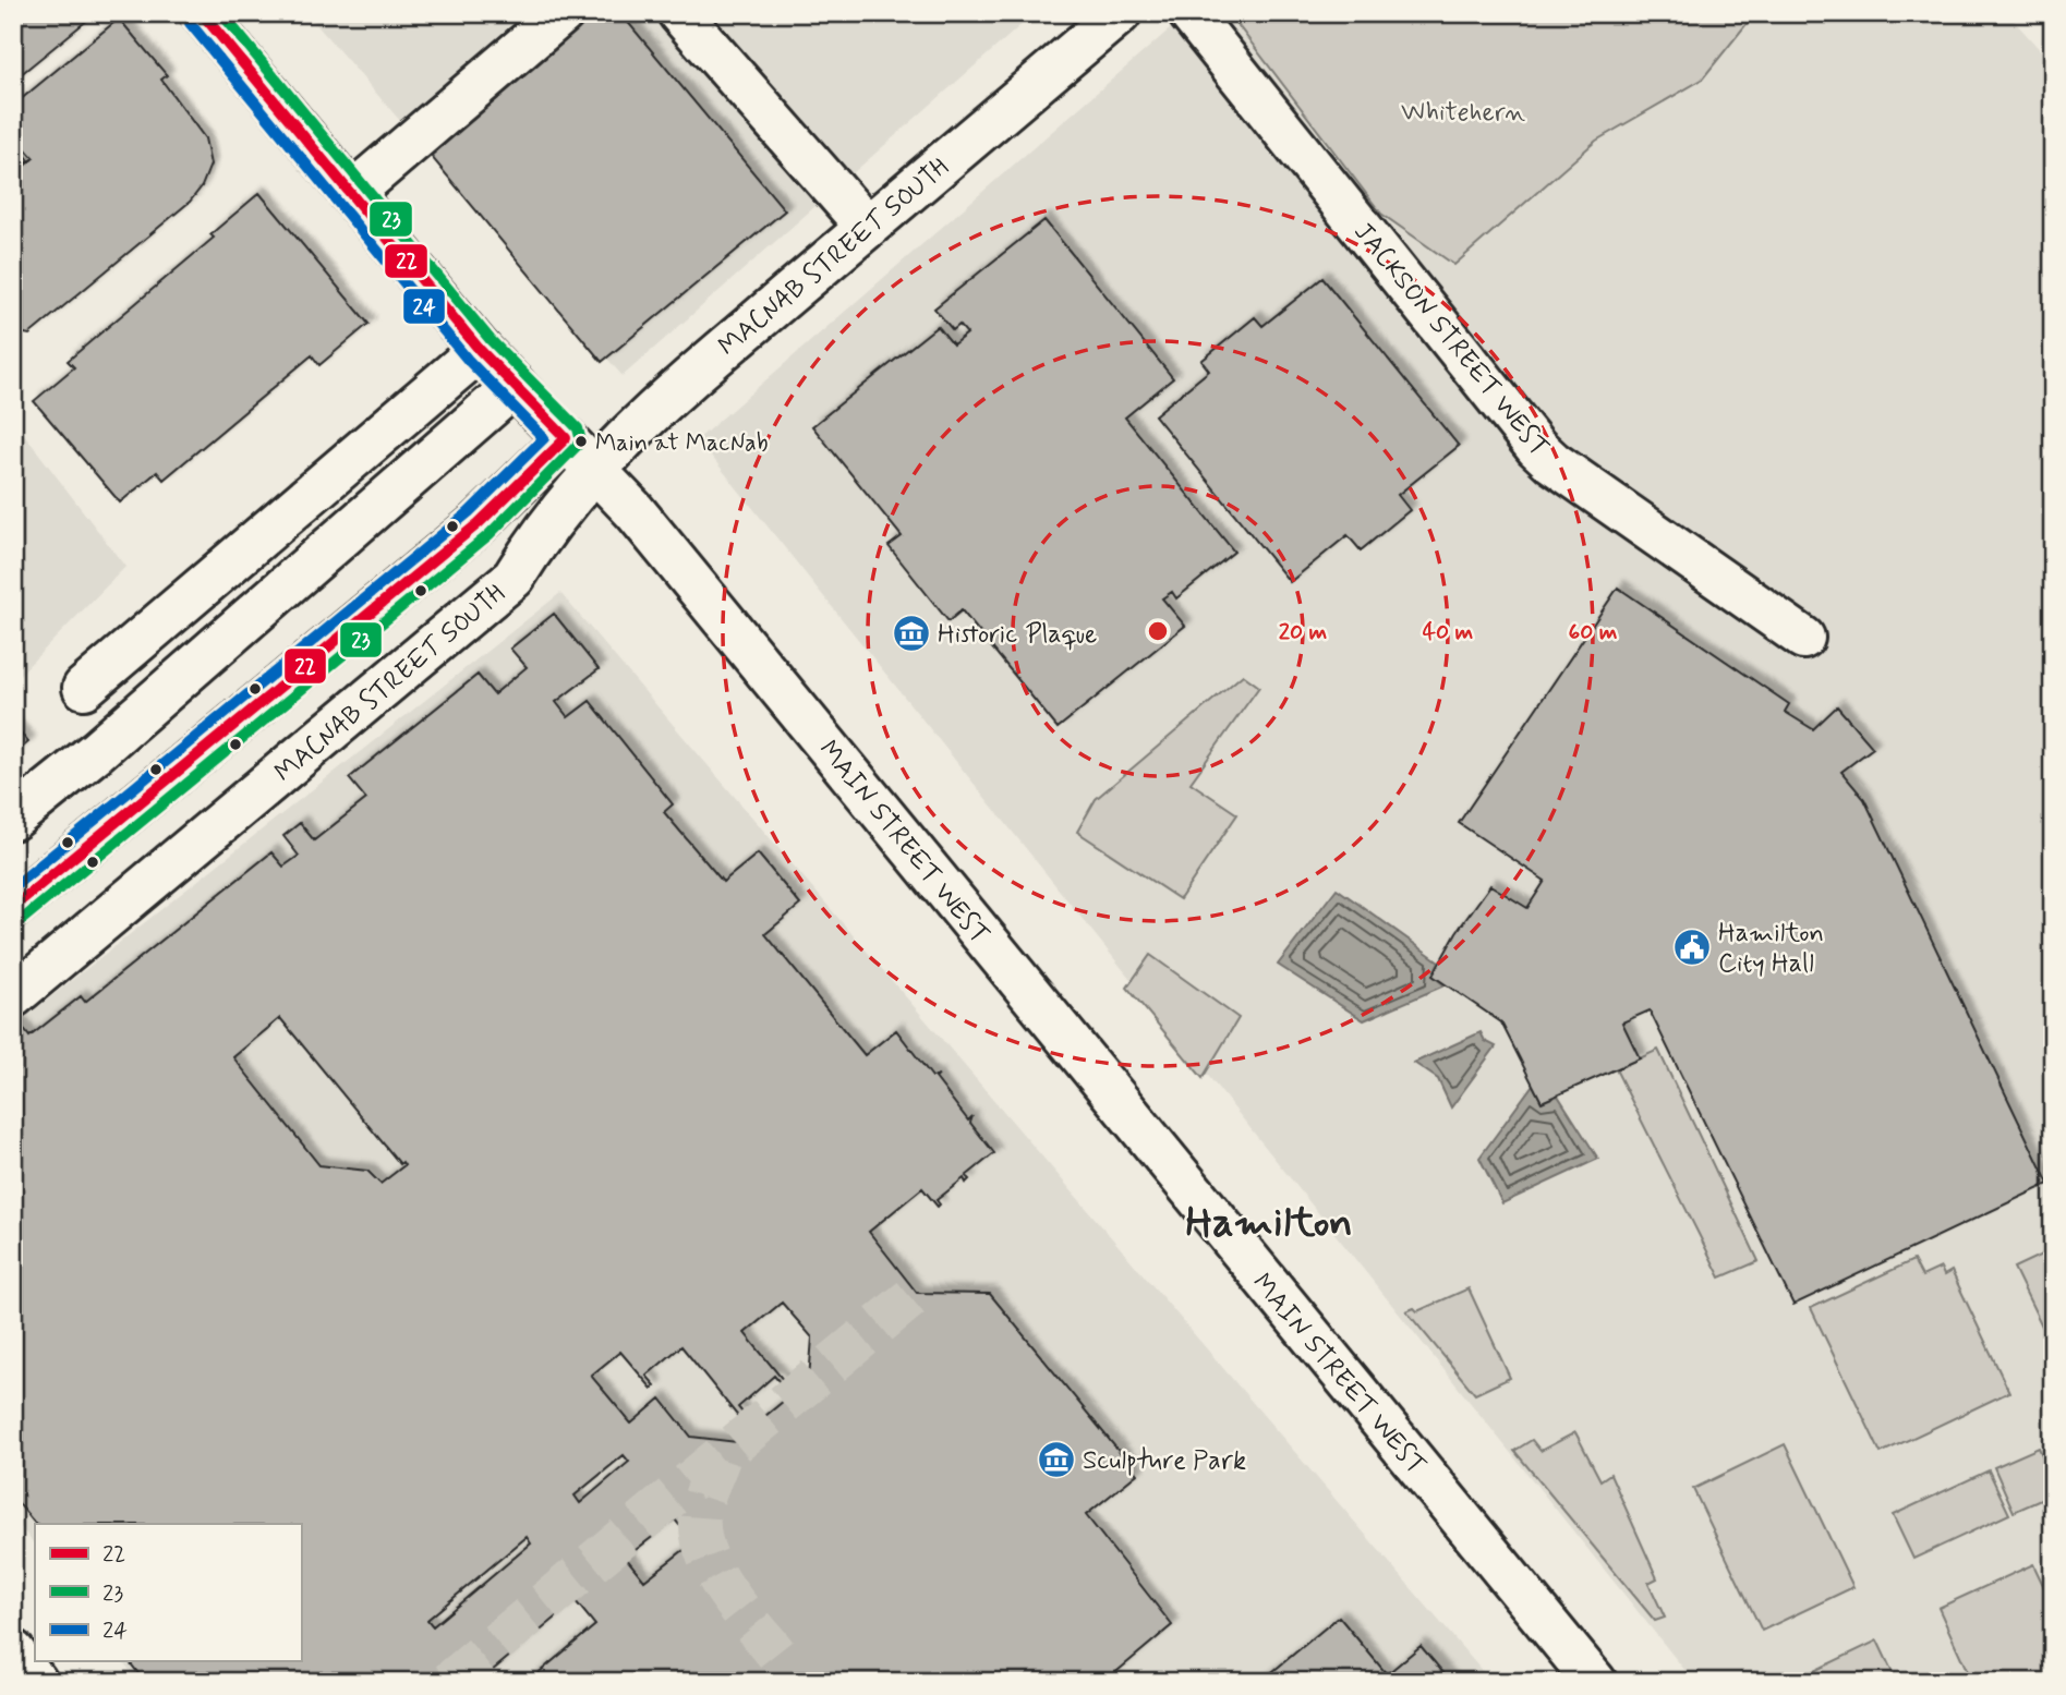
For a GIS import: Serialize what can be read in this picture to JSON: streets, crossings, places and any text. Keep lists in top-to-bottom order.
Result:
{
  "streets": {
    "street": ["MACNAB STREET SOUTH", "JACKSON STREET WEST", "MAIN STREET WEST"]
  },
  "crossings": [
    ["MACNAB STREET SOUTH", "MAIN STREET WEST"]
  ],
  "districts": ["Hamilton"],
  "parks": ["Whitehern"],
  "places": {
    "other": ["Main at MacNab"],
    "museum": ["Historic Plaque", "Sculpture Park"],
    "public building": ["Hamilton City Hall"]
  },
  "lines": ["transit line 22", "transit line 23", "transit line 24"],
  "legend": ["22", "23", "24"],
  "rings": ["20 m", "40 m", "60 m"]
}
